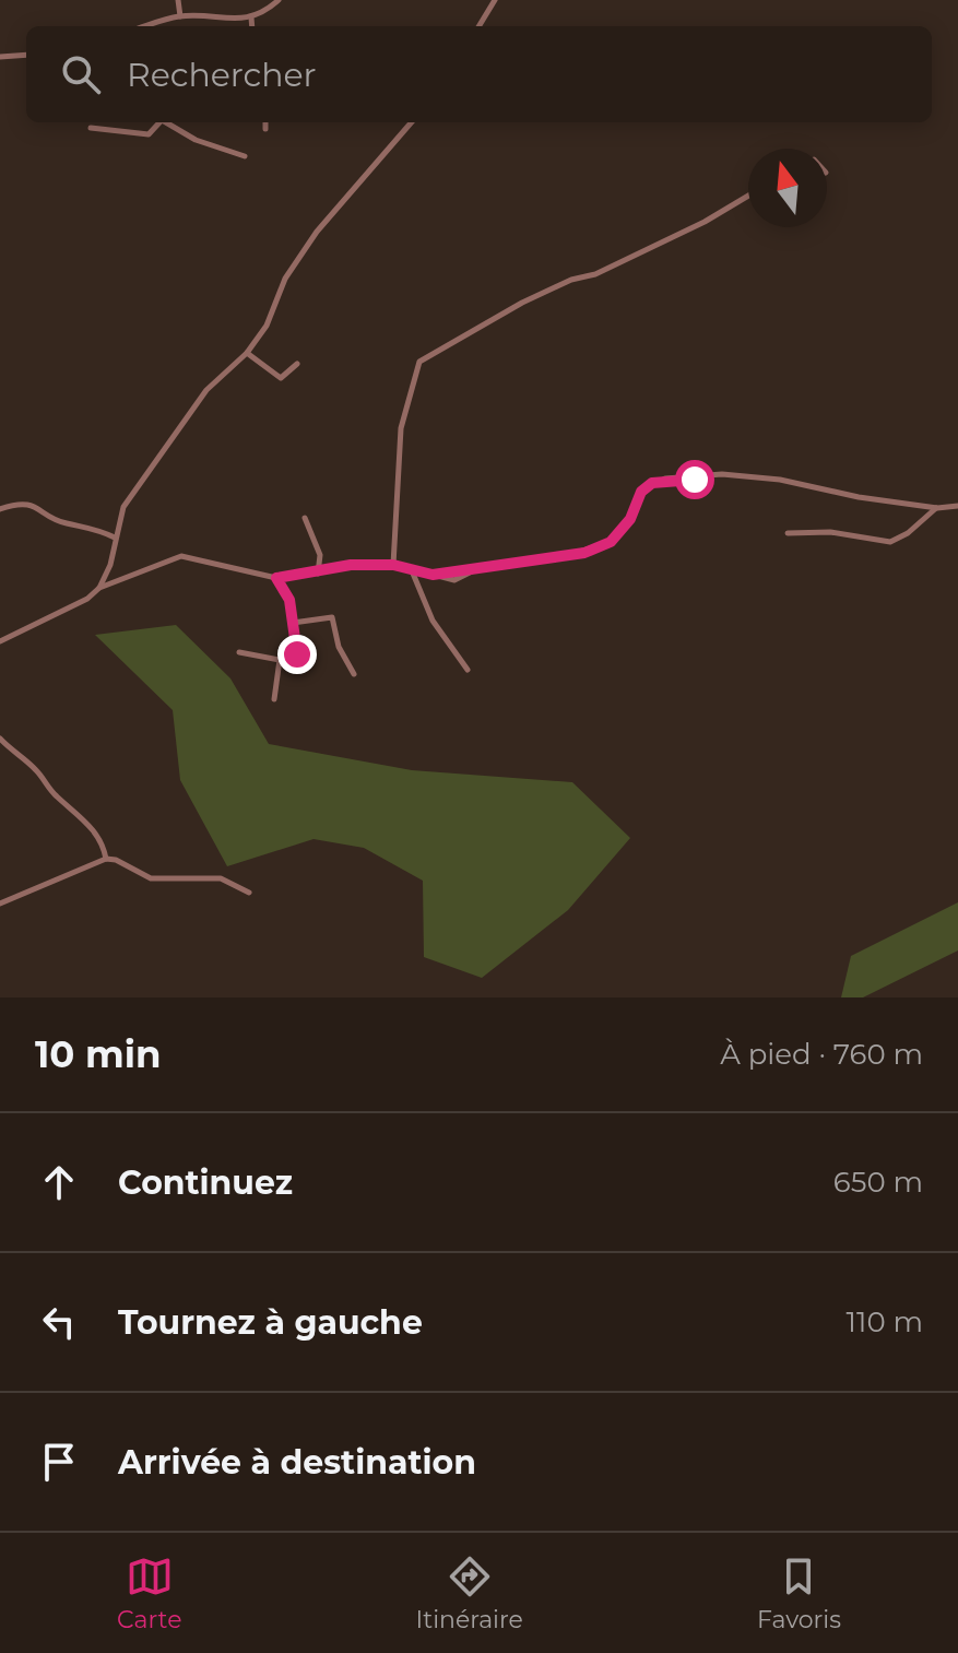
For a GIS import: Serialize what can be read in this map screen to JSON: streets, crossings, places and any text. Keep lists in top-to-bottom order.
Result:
{
  "north": "top",
  "page": {
    "search": "Rechercher",
    "heading": ["10 min", "À pied · 760 m"],
    "list": [
      ["Continuez", "650 m"],
      ["Tournez à gauche", "110 m"],
      "Arrivée à destination"
    ],
    "nav": ["Carte", "Itinéraire", "Favoris"]
  }
}
